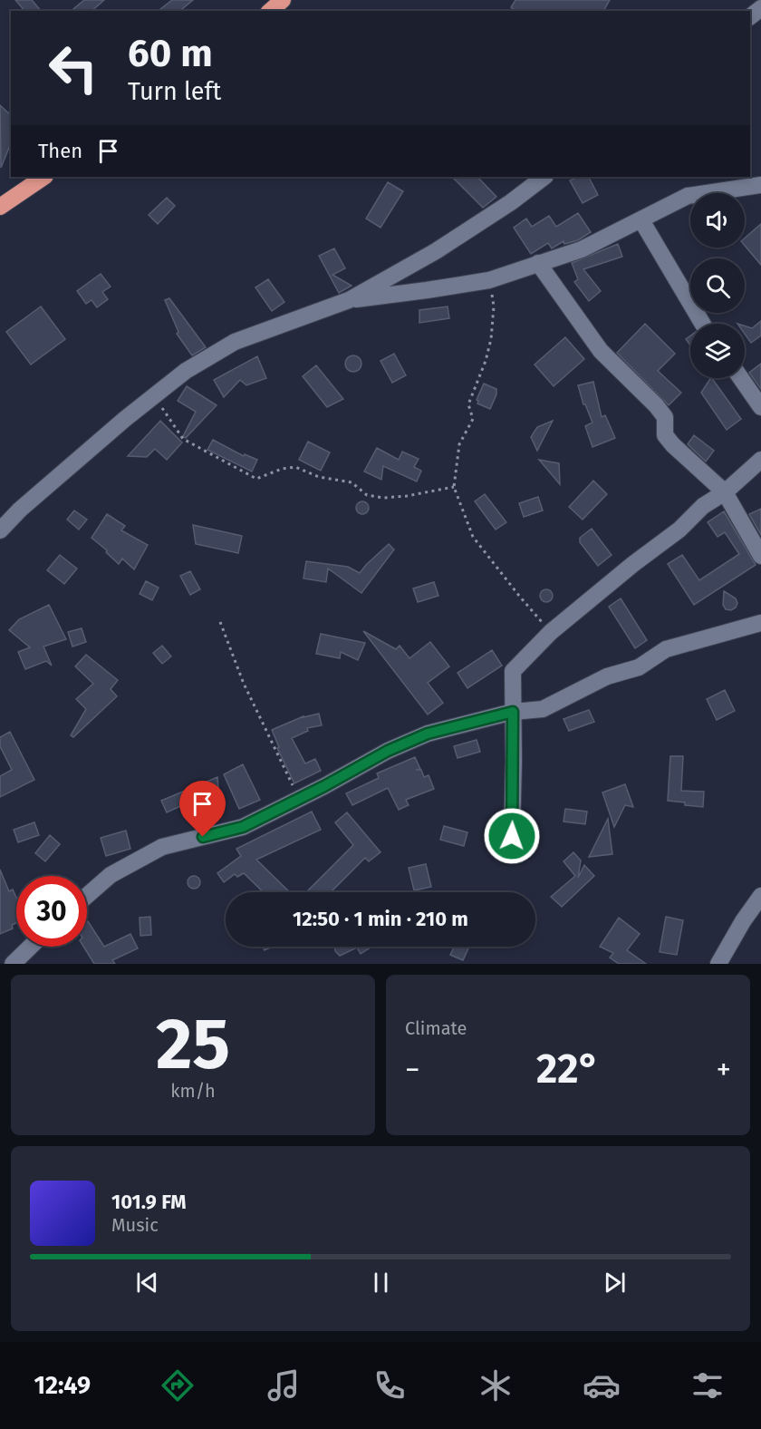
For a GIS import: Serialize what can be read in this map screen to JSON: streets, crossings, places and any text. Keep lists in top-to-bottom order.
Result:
{
  "page": {
    "turn": ["60 m", "Turn left"],
    "then": "Then",
    "limit": "30",
    "trip": "12:50 · 1 min · 210 m",
    "tile": [
      ["25", "km/h"],
      "Climate"
    ],
    "heat": ["−", "22°", "+"],
    "song": ["101.9 FM", "Music"],
    "tabs": "12:49"
  }
}
